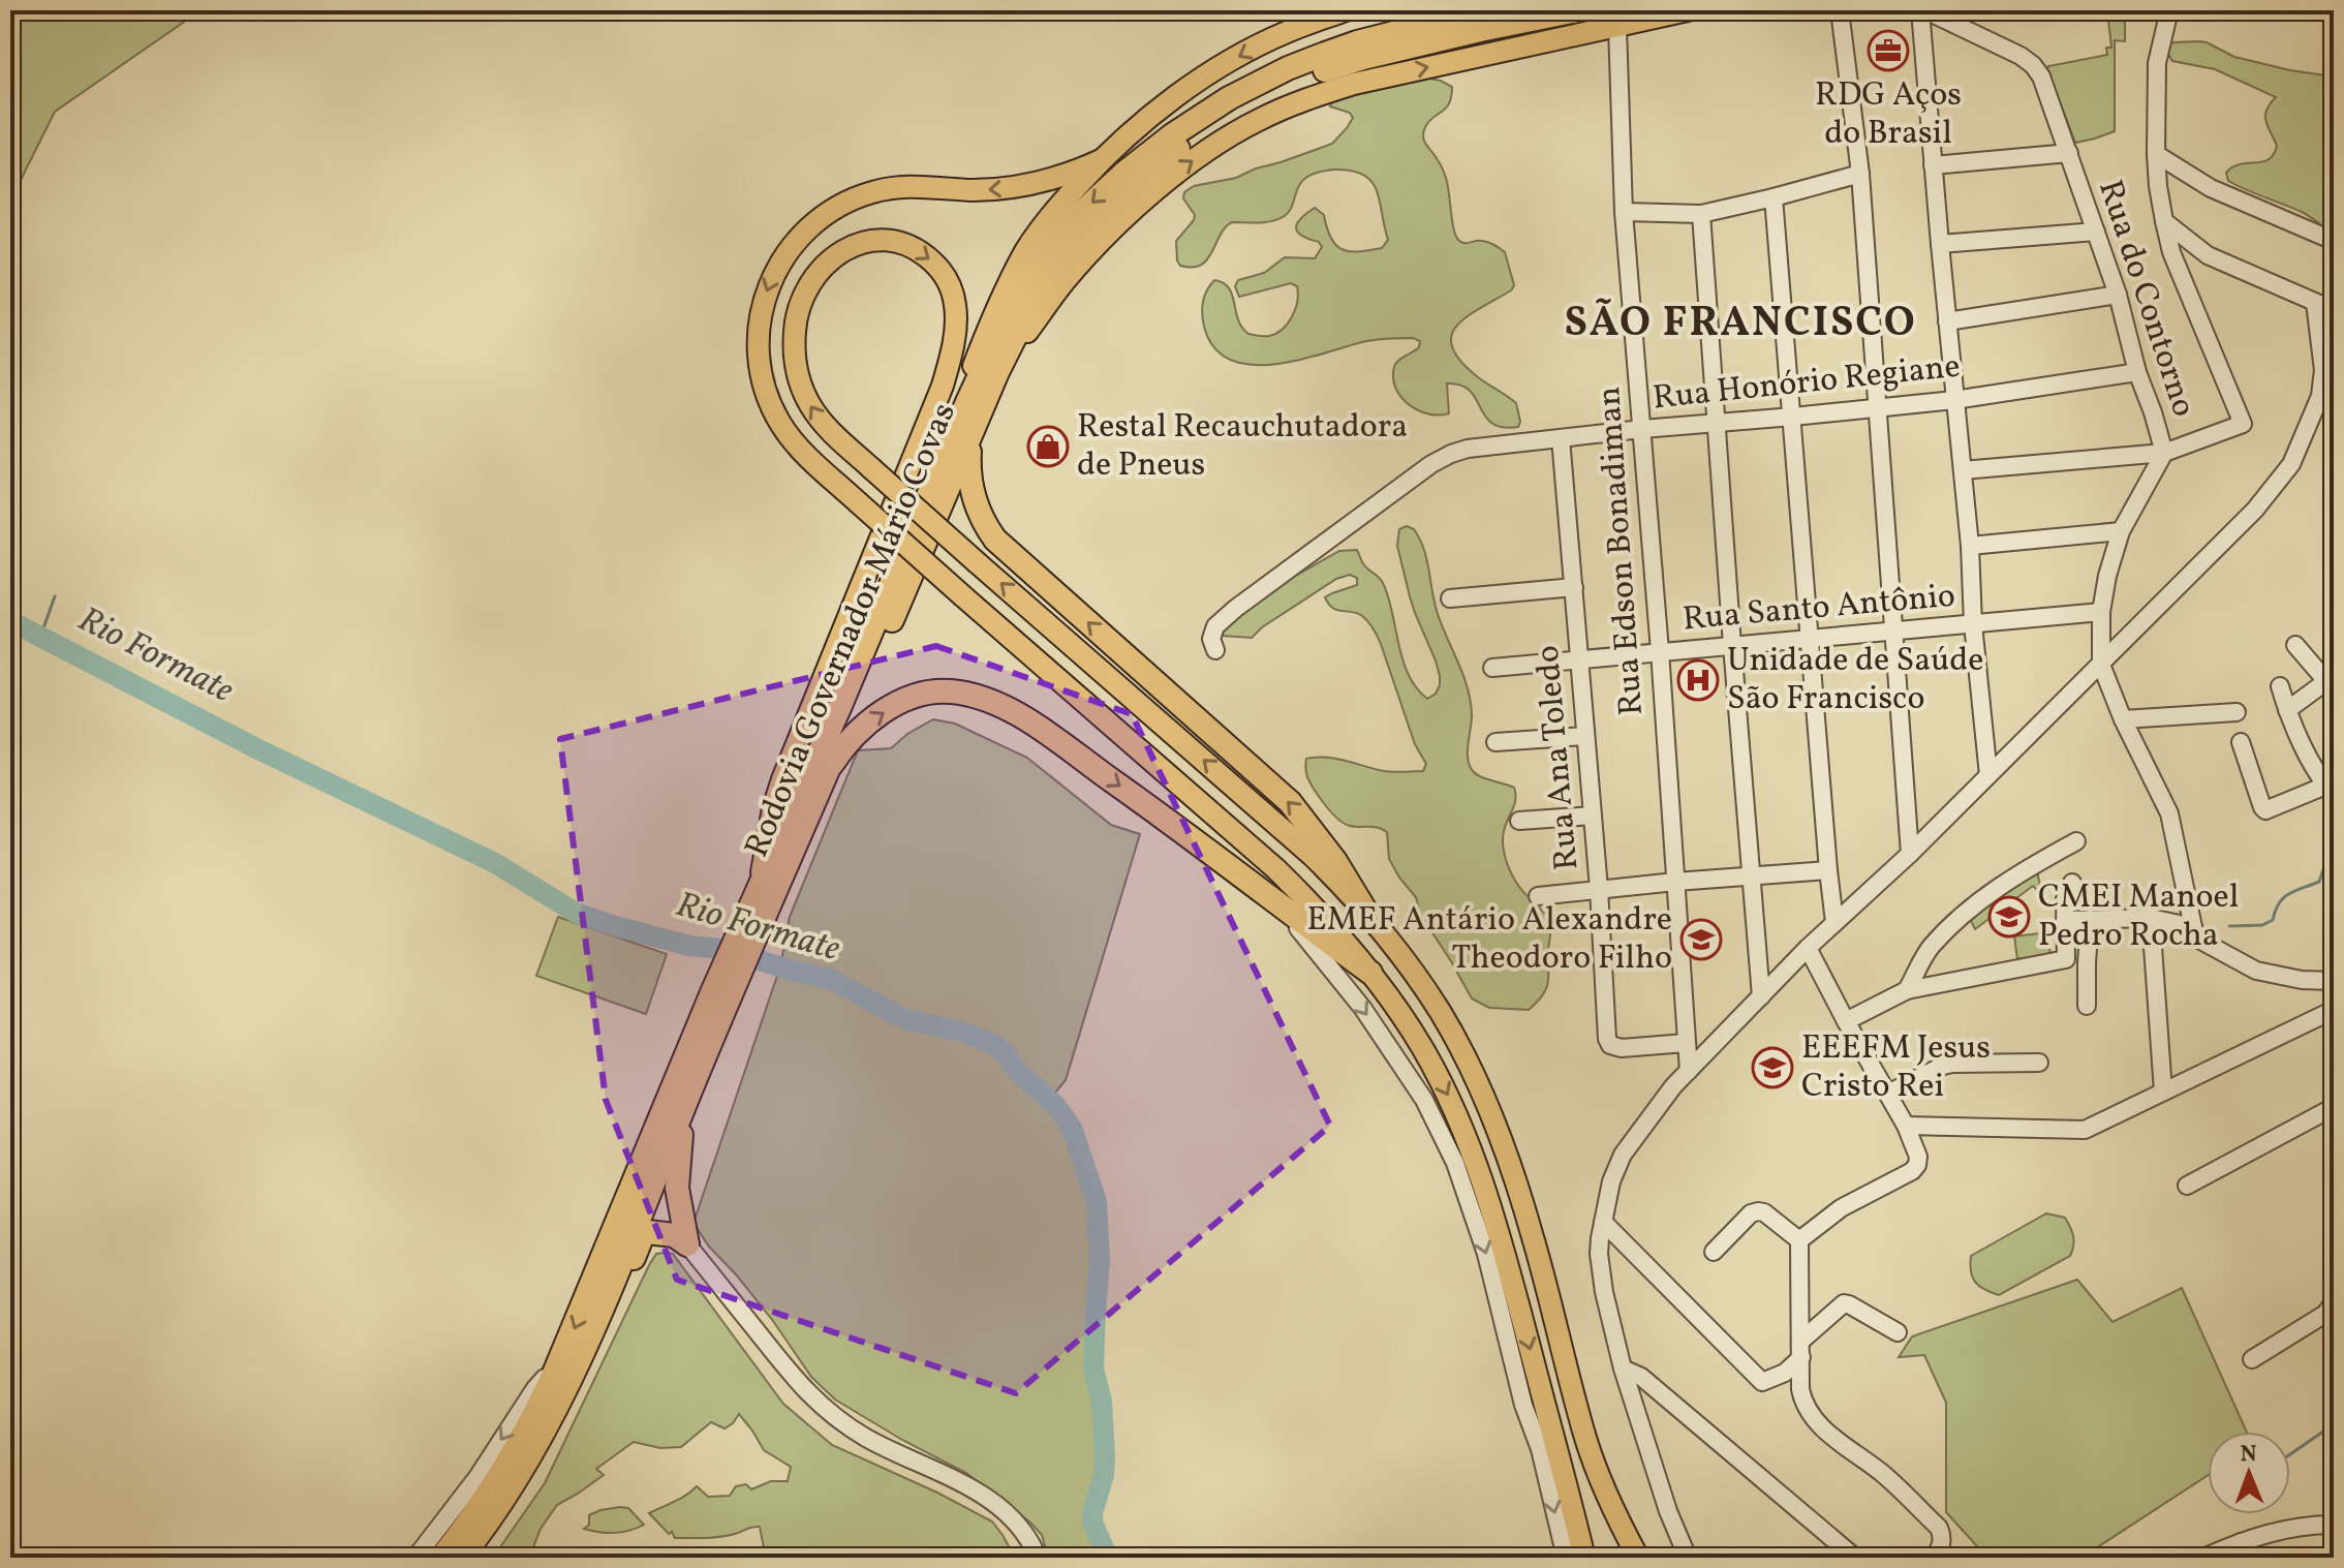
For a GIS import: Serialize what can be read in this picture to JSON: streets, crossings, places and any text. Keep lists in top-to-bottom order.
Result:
{
  "streets": {
    "highway": ["Rodovia Governador Mário Covas"],
    "street": [
      "Rua do Contorno",
      "Rua Honório Regiane",
      "Rua Edson Bonadiman",
      "Rua Santo Antônio",
      "Rua Ana Toledo"
    ]
  },
  "crossings": [
    ["Rua do Contorno", "Rua Honório Regiane"],
    ["Rua do Contorno", "Rua Santo Antônio"],
    ["Rua Honório Regiane", "Rua Edson Bonadiman"],
    ["Rua Honório Regiane", "Rua Ana Toledo"],
    ["Rua Edson Bonadiman", "Rua Santo Antônio"],
    ["Rua Edson Bonadiman", "Rua Ana Toledo"],
    ["Rua Santo Antônio", "Rua Ana Toledo"]
  ],
  "districts": ["SÃO FRANCISCO"],
  "water": ["Rio Formate"],
  "places": {
    "office": ["RDG Aços do Brasil"],
    "shop": ["Restal Recauchutadora de Pneus"],
    "hospital": ["Unidade de Saúde São Francisco"],
    "school or university": ["CMEI Manoel Pedro Rocha", "EMEF Antário Alexandre Theodoro Filho", "EEEFM Jesus Cristo Rei"]
  },
  "north": "top"
}
